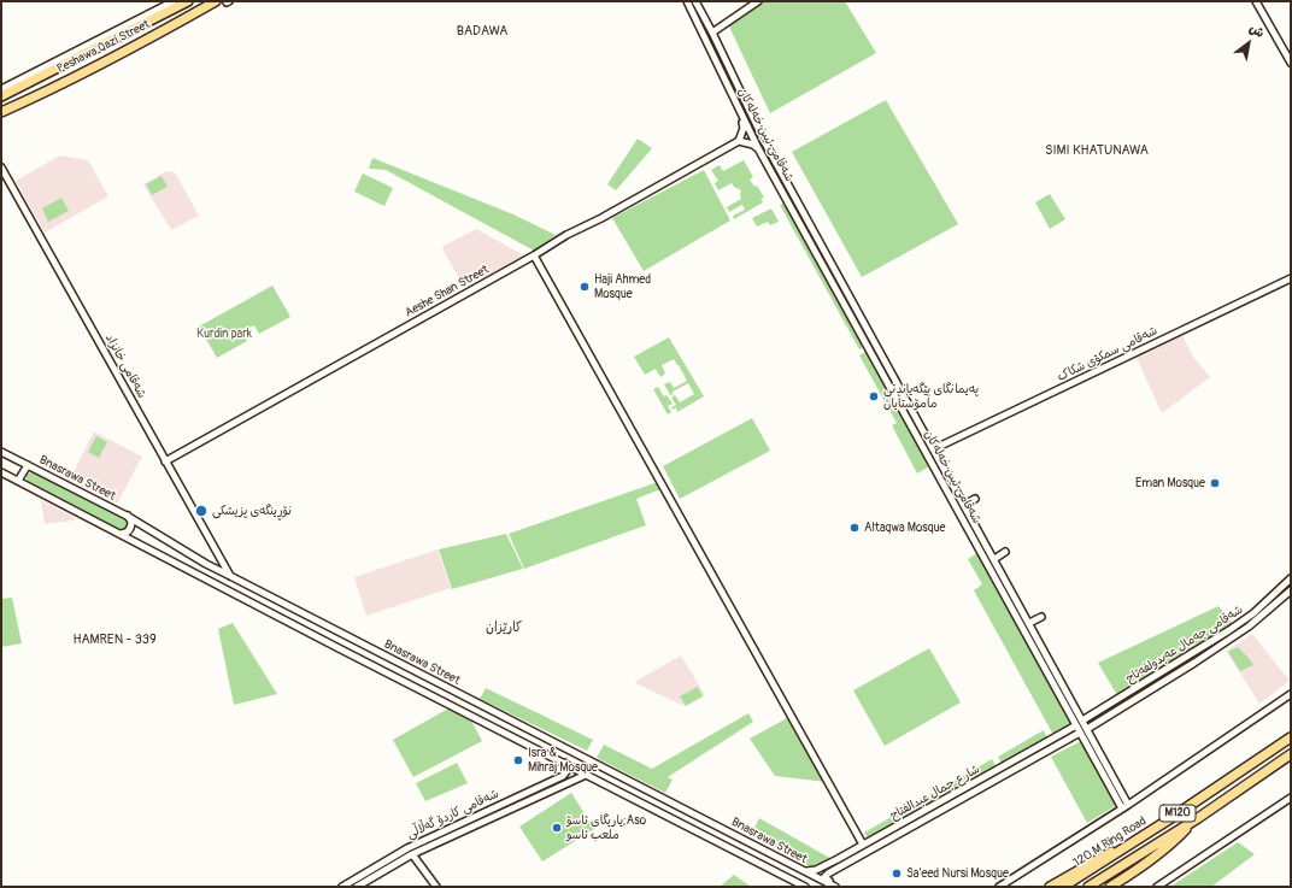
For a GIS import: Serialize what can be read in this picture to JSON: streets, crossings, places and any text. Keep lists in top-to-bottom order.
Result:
{
  "streets": {
    "highway": ["Peshawa Qazi Street", "M120", "120 M Ring Road"],
    "main road": [
      "شەقامی ئیبن خەلەکان",
      "Aeshe Shan Street",
      "شەقامی سمکۆی شکاک",
      "شەقامی خانزاد",
      "Bnasrawa Street",
      "شەقامی جەمال عەبدولفەتاح",
      "شارع جمال عبدالفتاح",
      "شەقامی کاردۆ گەڵاڵی"
    ]
  },
  "crossings": [
    ["شەقامی ئیبن خەلەکان", "شەقامی سمکۆی شکاک"],
    ["شەقامی ئیبن خەلەکان", "شەقامی جەمال عەبدولفەتاح"],
    ["شەقامی ئیبن خەلەکان", "شارع جمال عبدالفتاح"],
    ["Aeshe Shan Street", "شەقامی خانزاد"],
    ["شەقامی خانزاد", "Bnasrawa Street"],
    ["Bnasrawa Street", "شارع جمال عبدالفتاح"],
    ["Bnasrawa Street", "شەقامی کاردۆ گەڵاڵی"]
  ],
  "districts": [
    "BADAWA",
    "SIMI KHATUNAWA",
    "کارێزان",
    "HAMREN - 339"
  ],
  "parks": ["Kurdin park"],
  "places": [
    "Haji Ahmed Mosque",
    "پەیمانگای پێگەیاندنی مامۆستایان",
    "Eman Mosque",
    "نۆڕینگەی پزیشکی",
    "Altaqwa Mosque",
    "Isra & Mihraj Mosque",
    "یاریگای ئاسۆ;Aso ملعب ئاسو",
    "Sa'eed Nursi Mosque"
  ],
  "north": "top right"
}
